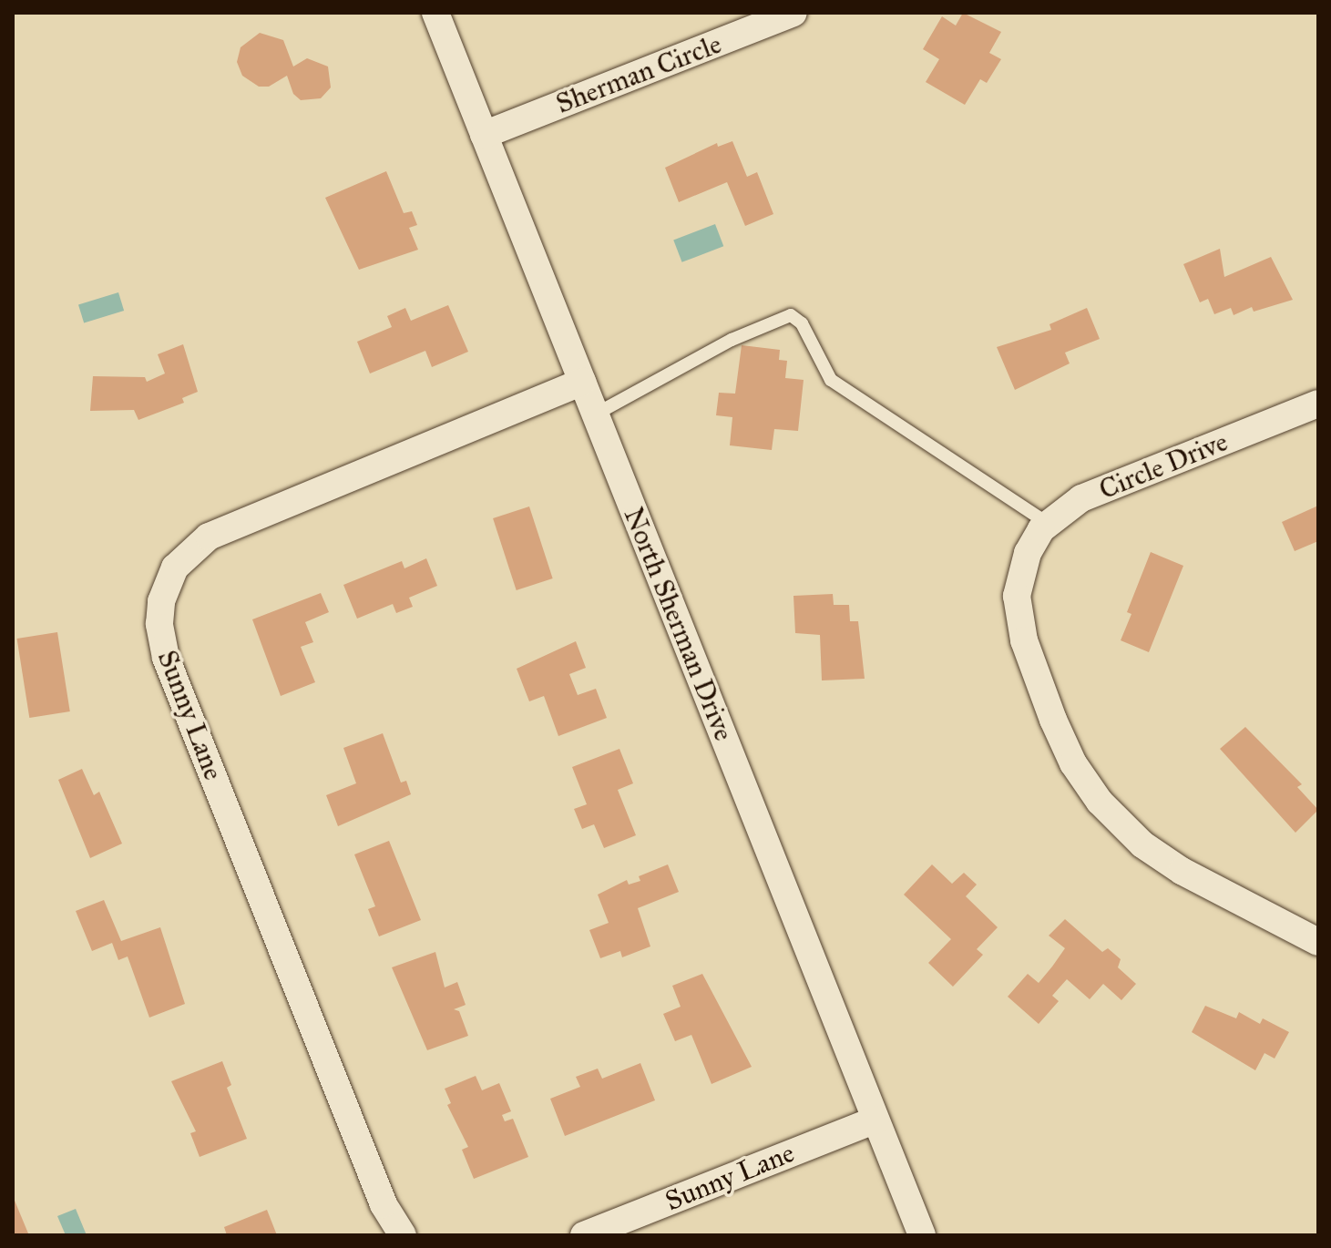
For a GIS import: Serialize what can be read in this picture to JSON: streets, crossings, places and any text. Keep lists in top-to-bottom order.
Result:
{
  "streets": {
    "street": [
      "Sherman Circle",
      "Circle Drive",
      "North Sherman Drive",
      "Sunny Lane"
    ]
  },
  "crossings": [
    ["Sherman Circle", "North Sherman Drive"],
    ["North Sherman Drive", "Sunny Lane"]
  ]
}
